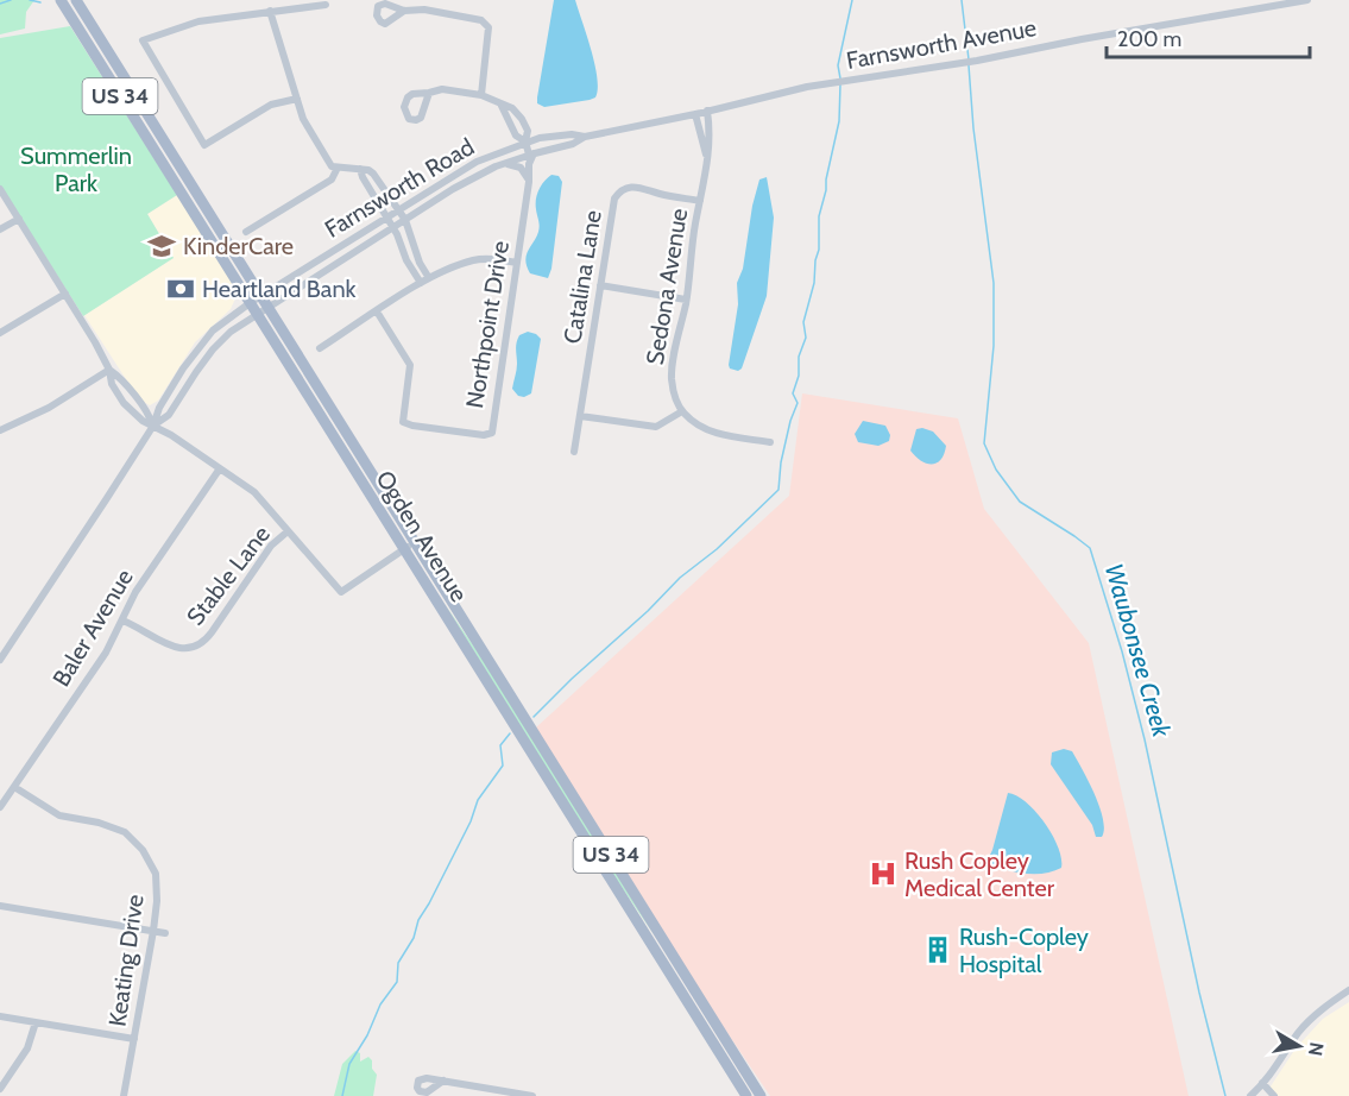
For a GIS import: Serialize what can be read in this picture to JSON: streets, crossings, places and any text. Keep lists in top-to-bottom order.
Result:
{
  "streets": {
    "main road": ["US 34", "Ogden Avenue"],
    "street": [
      "Farnsworth Avenue",
      "Farnsworth Road",
      "Catalina Lane",
      "Sedona Avenue",
      "Northpoint Drive",
      "Stable Lane",
      "Baler Avenue",
      "Keating Drive"
    ]
  },
  "crossings": [
    ["Farnsworth Avenue", "Farnsworth Road"],
    ["Farnsworth Avenue", "Sedona Avenue"],
    ["Farnsworth Avenue", "Northpoint Drive"],
    ["Farnsworth Road", "Northpoint Drive"],
    ["Farnsworth Road", "Ogden Avenue"],
    ["Catalina Lane", "Sedona Avenue"],
    ["Stable Lane", "Baler Avenue"],
    ["Baler Avenue", "Keating Drive"]
  ],
  "water": ["Waubonsee Creek"],
  "parks": ["Summerlin Park"],
  "places": {
    "school or university": ["KinderCare"],
    "bank": ["Heartland Bank"],
    "hospital": ["Rush Copley Medical Center"],
    "building": ["Rush-Copley Hospital"]
  },
  "scale_bar": "200 m",
  "north": "right"
}
